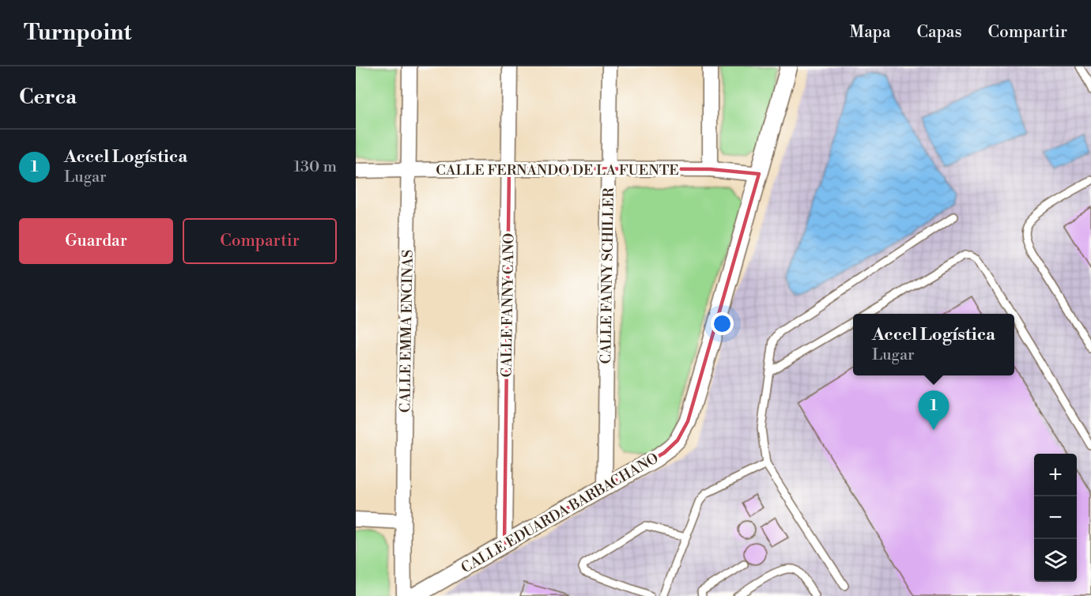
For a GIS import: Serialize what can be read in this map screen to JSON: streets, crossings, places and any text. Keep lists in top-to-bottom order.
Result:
{
  "streets": {
    "street": [
      "CALLE FERNANDO DE LA FUENTE",
      "CALLE FANNY SCHILLER",
      "CALLE FANNY CANO",
      "CALLE EMMA ENCINAS",
      "CALLE EDUARDA BARBACHANO"
    ]
  },
  "crossings": [
    ["CALLE FERNANDO DE LA FUENTE", "CALLE FANNY SCHILLER"],
    ["CALLE FERNANDO DE LA FUENTE", "CALLE FANNY CANO"],
    ["CALLE FERNANDO DE LA FUENTE", "CALLE EMMA ENCINAS"],
    ["CALLE FERNANDO DE LA FUENTE", "CALLE EDUARDA BARBACHANO"],
    ["CALLE FANNY SCHILLER", "CALLE EDUARDA BARBACHANO"],
    ["CALLE FANNY CANO", "CALLE EDUARDA BARBACHANO"]
  ],
  "page": {
    "header": "Turnpoint",
    "nav": ["Mapa", "Capas", "Compartir"],
    "heading": "Cerca",
    "list": [
      {
        "mark": "1",
        "name": "Accel Logística",
        "note": "Lugar",
        "value": "130 m"
      }
    ],
    "buttons": ["Guardar", "Compartir"],
    "popup": ["Accel Logística", "Lugar"],
    "pins": "1",
    "map_buttons": ["+", "−"]
  }
}
